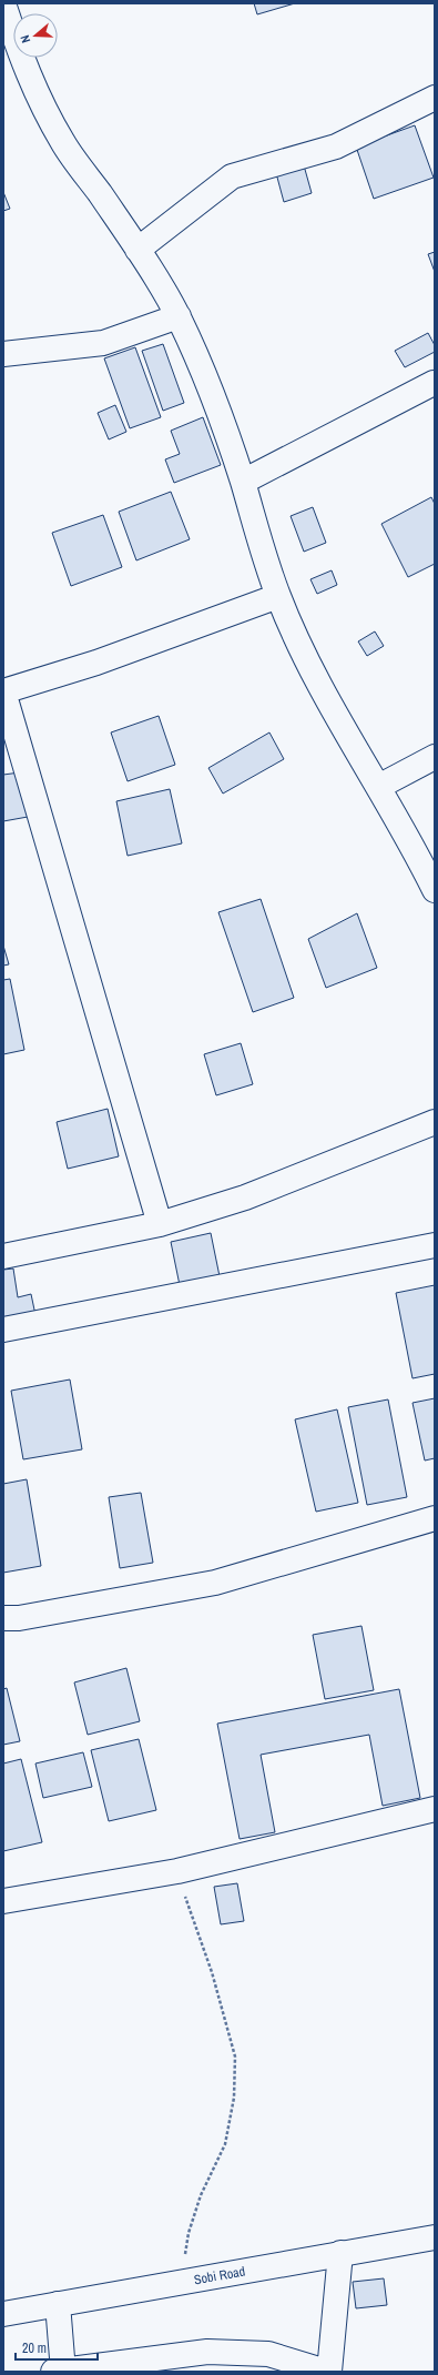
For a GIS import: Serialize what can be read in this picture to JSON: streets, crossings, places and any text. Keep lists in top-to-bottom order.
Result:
{
  "streets": {
    "main road": ["Sobi Road"]
  },
  "scale_bar": "20 m",
  "north": "left"
}
